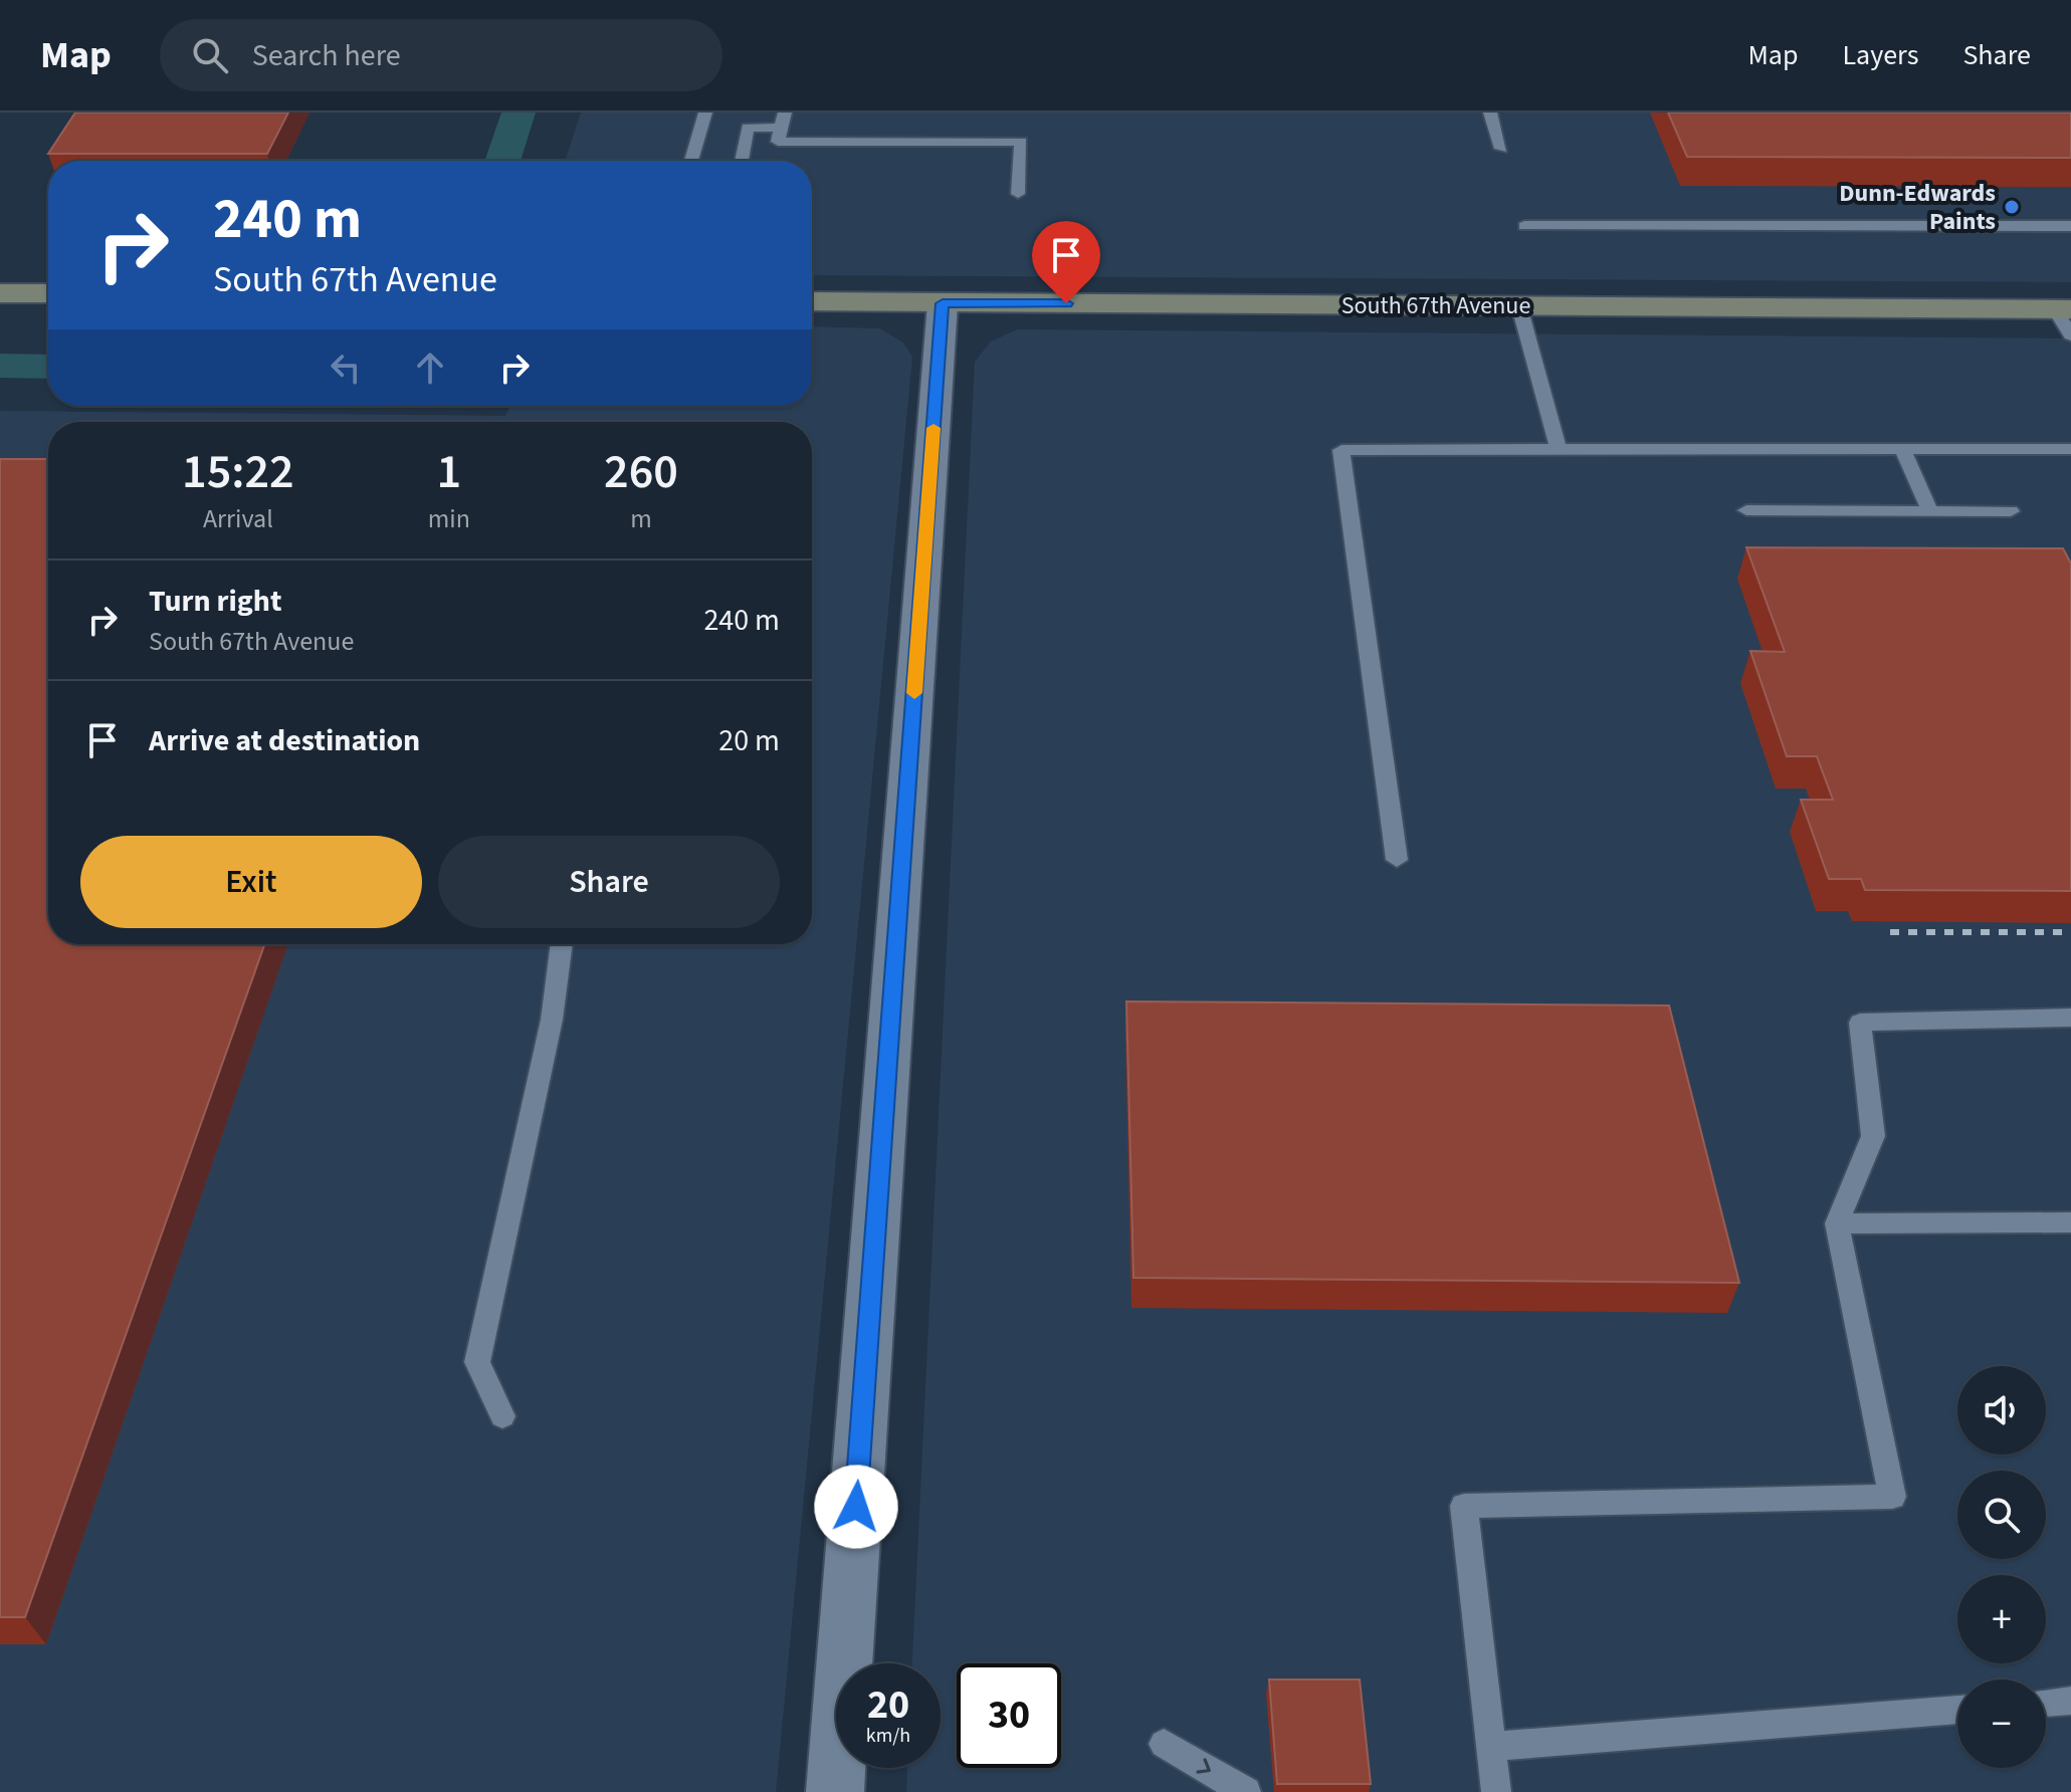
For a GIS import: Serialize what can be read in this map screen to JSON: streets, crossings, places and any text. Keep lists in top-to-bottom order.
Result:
{
  "streets": {
    "main road": ["South 67th Avenue"]
  },
  "places": ["Dunn-Edwards Paints"],
  "page": {
    "header": "Map",
    "search": "Search here",
    "nav": ["Map", "Layers", "Share"],
    "turn": ["240 m", "South 67th Avenue"],
    "eta": [
      "15:22",
      "Arrival",
      "1",
      "min",
      "260",
      "m"
    ],
    "list": [
      {
        "name": "Turn right",
        "note": "South 67th Avenue",
        "value": "240 m"
      },
      {
        "name": "Arrive at destination",
        "value": "20 m"
      }
    ],
    "buttons": ["Exit", "Share"],
    "map_buttons": ["+", "−"],
    "speed": "20 km/h",
    "limit": "30"
  }
}
